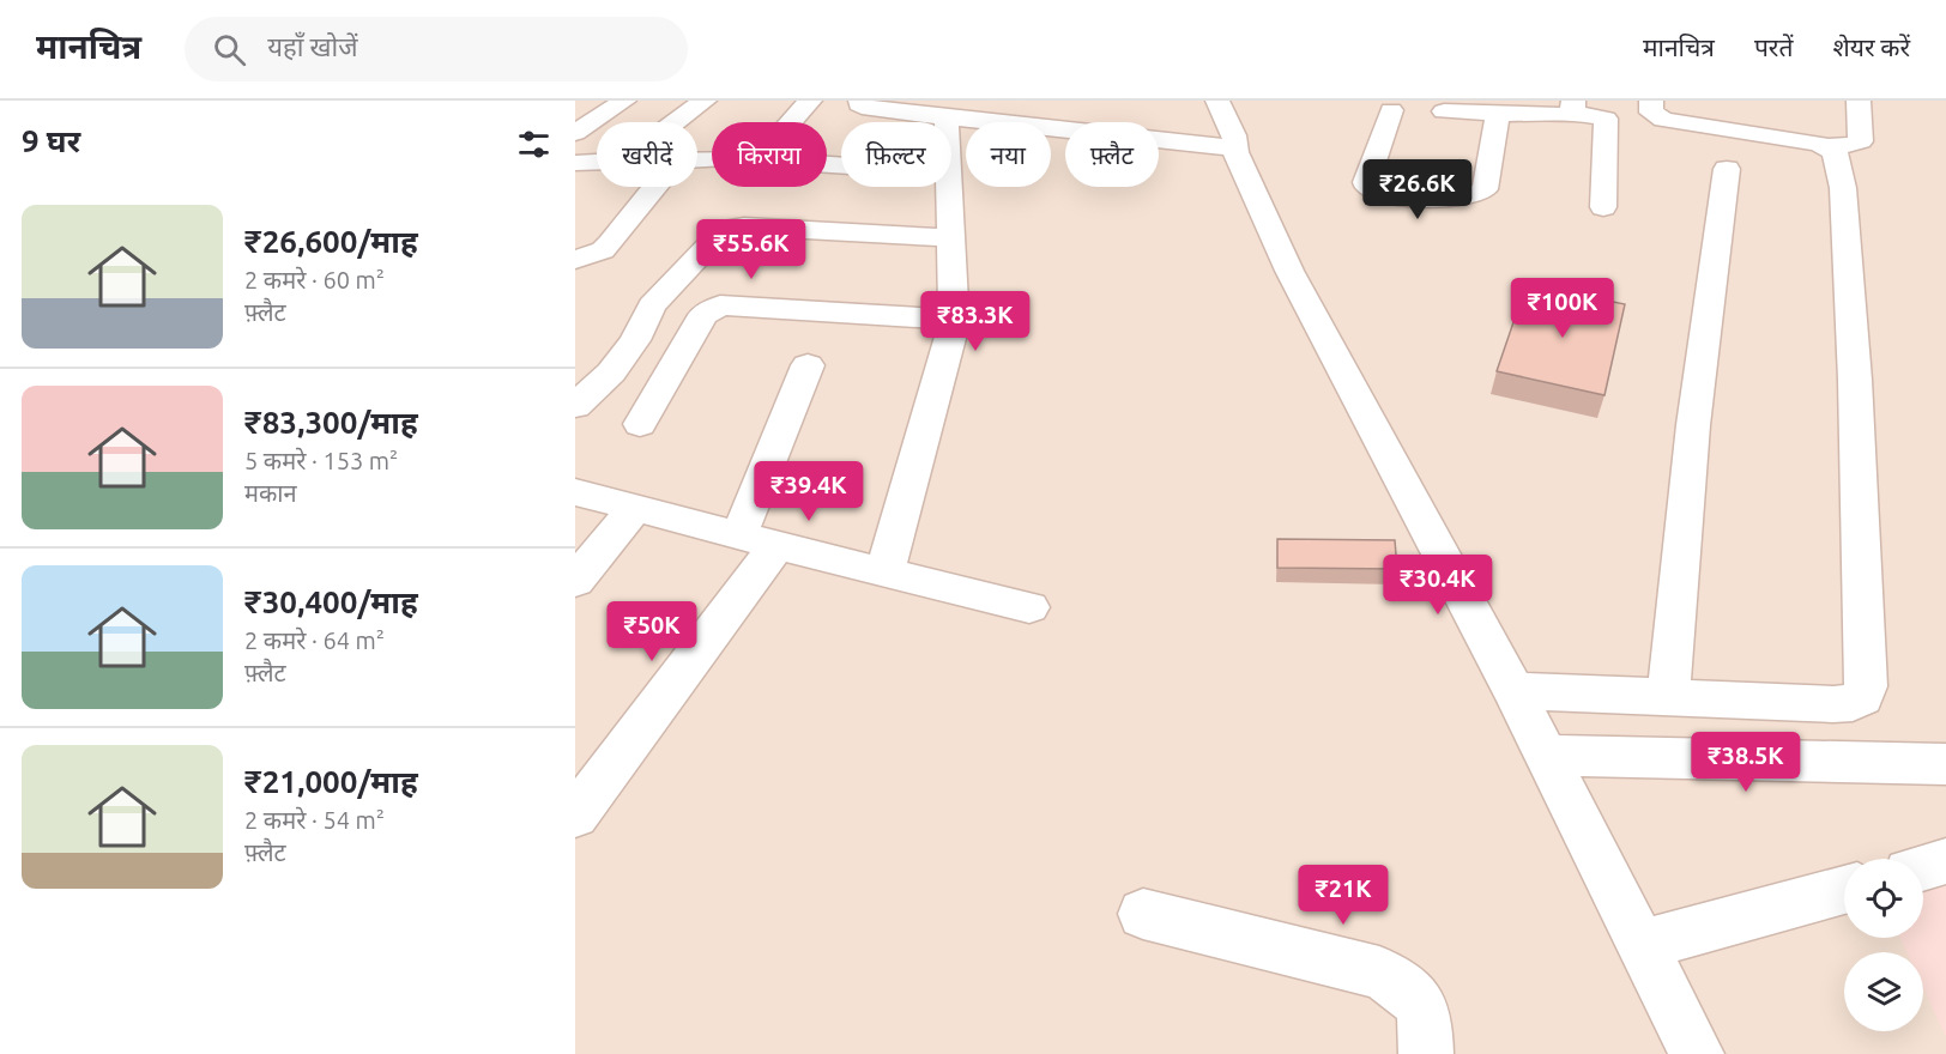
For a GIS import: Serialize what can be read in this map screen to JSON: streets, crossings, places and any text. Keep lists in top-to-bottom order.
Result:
{
  "page": {
    "header": "मानचित्र",
    "search": "यहाँ खोजें",
    "nav": ["मानचित्र", "परतें", "शेयर करें"],
    "heading": "9 घर",
    "chip": [
      "खरीदें",
      "किराया",
      "फ़िल्टर",
      "नया",
      "फ़्लैट"
    ],
    "price": [
      "₹26.6K",
      "₹55.6K",
      "₹100K",
      "₹83.3K",
      "₹39.4K",
      "₹30.4K",
      "₹50K",
      "₹38.5K",
      "₹21K"
    ],
    "list": [
      {
        "name": "₹26,600/माह",
        "note": "2 कमरे · 60 m² · फ़्लैट"
      },
      {
        "name": "₹83,300/माह",
        "note": "5 कमरे · 153 m² · मकान"
      },
      {
        "name": "₹30,400/माह",
        "note": "2 कमरे · 64 m² · फ़्लैट"
      },
      {
        "name": "₹21,000/माह",
        "note": "2 कमरे · 54 m² · फ़्लैट"
      }
    ]
  }
}
